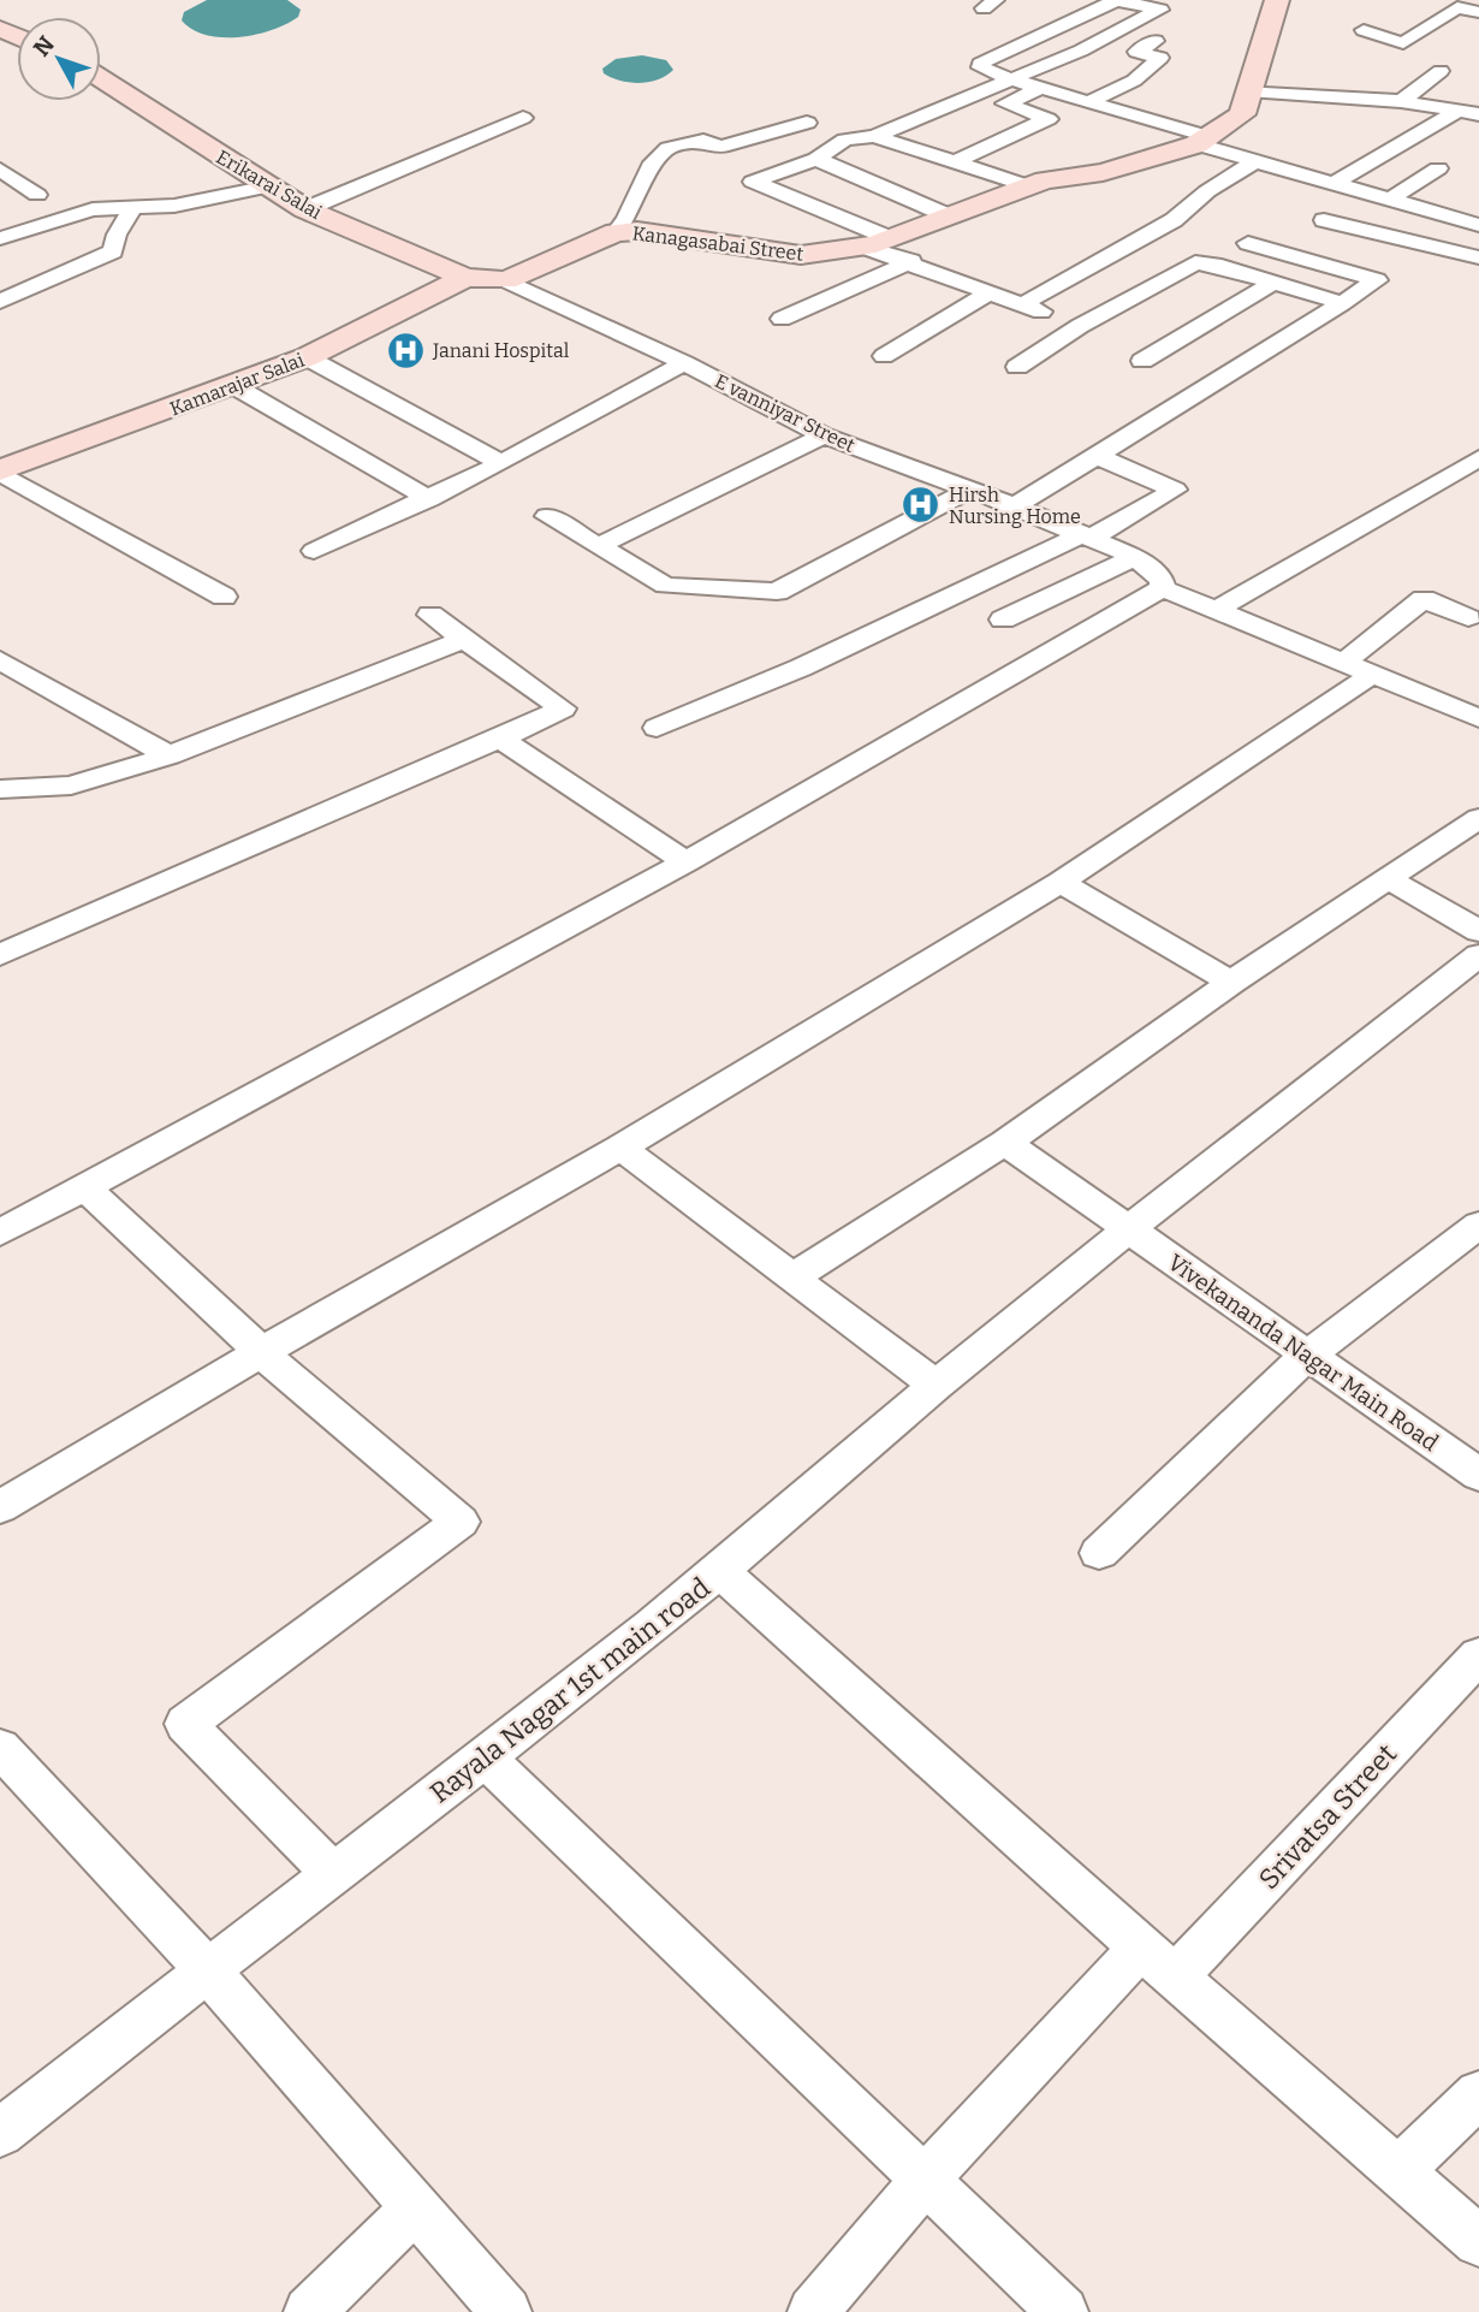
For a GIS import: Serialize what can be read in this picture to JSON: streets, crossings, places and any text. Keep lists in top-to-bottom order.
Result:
{
  "streets": {
    "main road": ["Erikarai Salai", "Kanagasabai Street", "Kamarajar Salai"],
    "street": [
      "E vanniyar Street",
      "Vivekananda Nagar Main Road",
      "Rayala Nagar 1st main road",
      "Srivatsa Street"
    ]
  },
  "crossings": [
    ["Erikarai Salai", "Kamarajar Salai"],
    ["Kanagasabai Street", "E vanniyar Street"],
    ["Vivekananda Nagar Main Road", "Rayala Nagar 1st main road"]
  ],
  "places": {
    "hospital": ["Janani Hospital", "Hirsh Nursing Home"]
  },
  "north": "top left"
}
